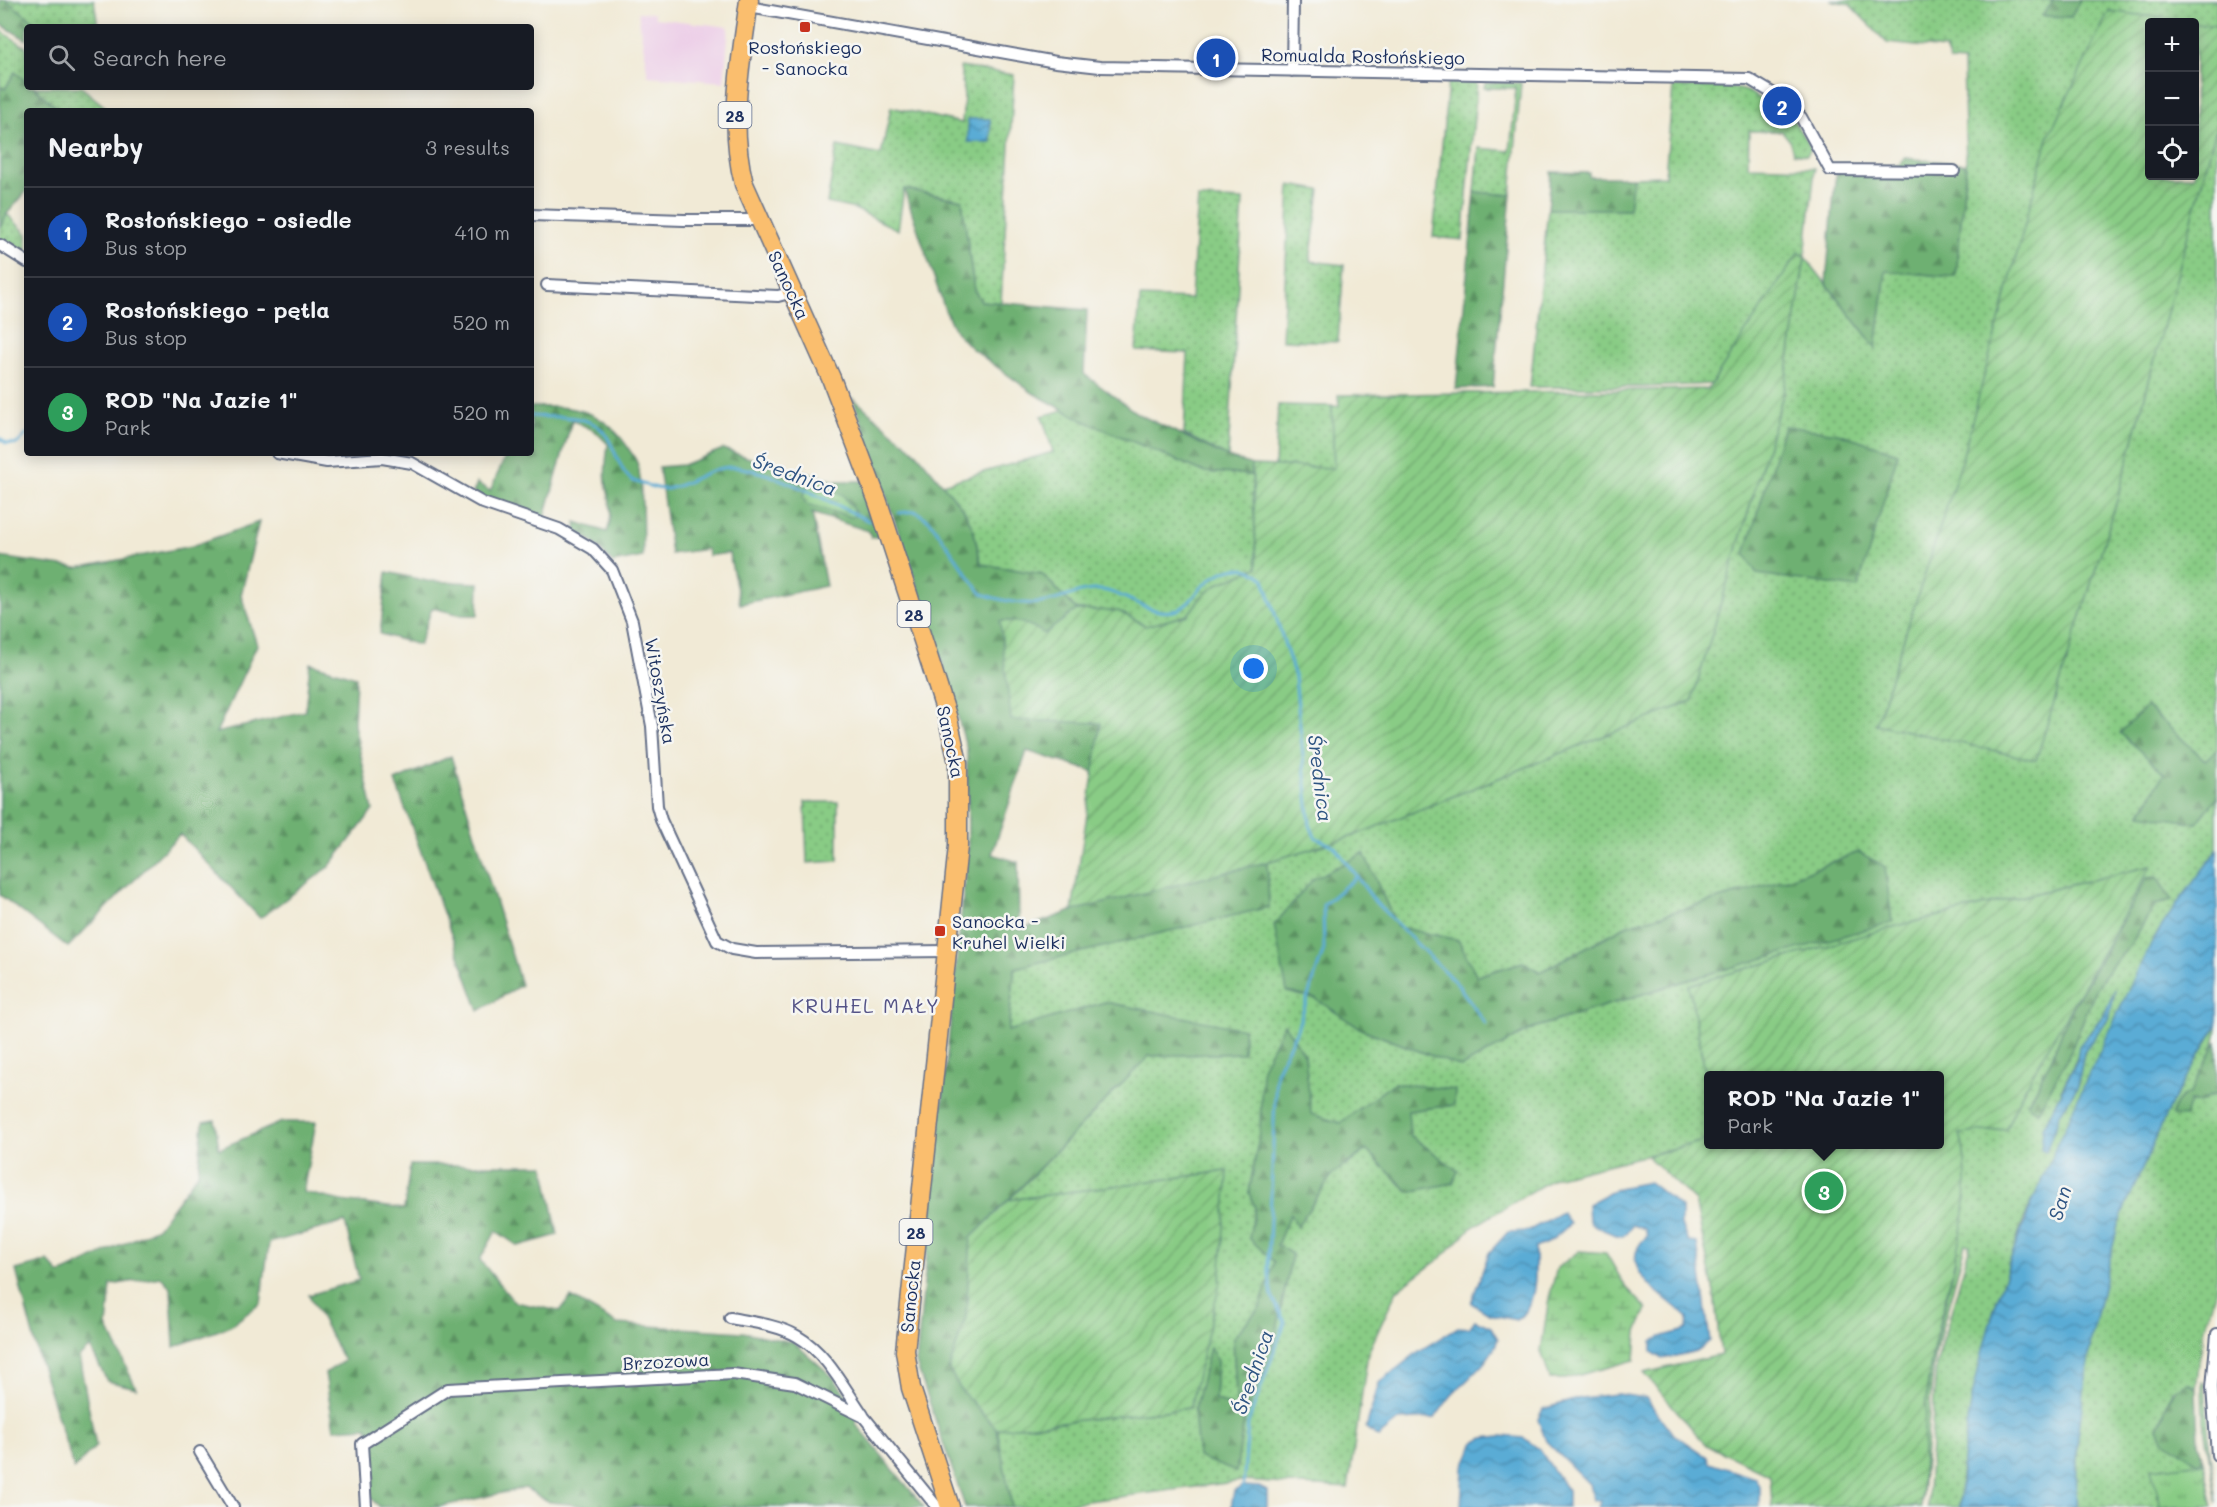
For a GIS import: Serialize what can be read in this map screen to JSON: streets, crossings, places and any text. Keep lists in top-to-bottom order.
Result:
{
  "streets": {
    "main road": ["28", "Sanocka"],
    "street": ["Romualda Rosłońskiego", "Witoszyńska", "Brzozowa"]
  },
  "crossings": [
    ["Romualda Rosłońskiego", "Sanocka"],
    ["Sanocka", "Witoszyńska"]
  ],
  "districts": ["KRUHEL MAŁY"],
  "water": ["Średnica", "San"],
  "places": {
    "transit": ["Rosłońskiego - Sanocka", "Sanocka - Kruhel Wielki"]
  },
  "page": {
    "map_buttons": ["+", "−"],
    "search": "Search here",
    "pins": ["1", "2", "3"],
    "heading": ["Nearby", "3 results"],
    "list": [
      {
        "mark": "1",
        "name": "Rosłońskiego - osiedle",
        "note": "Bus stop",
        "value": "410 m"
      },
      {
        "mark": "2",
        "name": "Rosłońskiego - pętla",
        "note": "Bus stop",
        "value": "520 m"
      },
      {
        "mark": "3",
        "name": "ROD \"Na Jazie 1\"",
        "note": "Park",
        "value": "520 m"
      }
    ],
    "popup": ["ROD \"Na Jazie 1\"", "Park"]
  }
}
